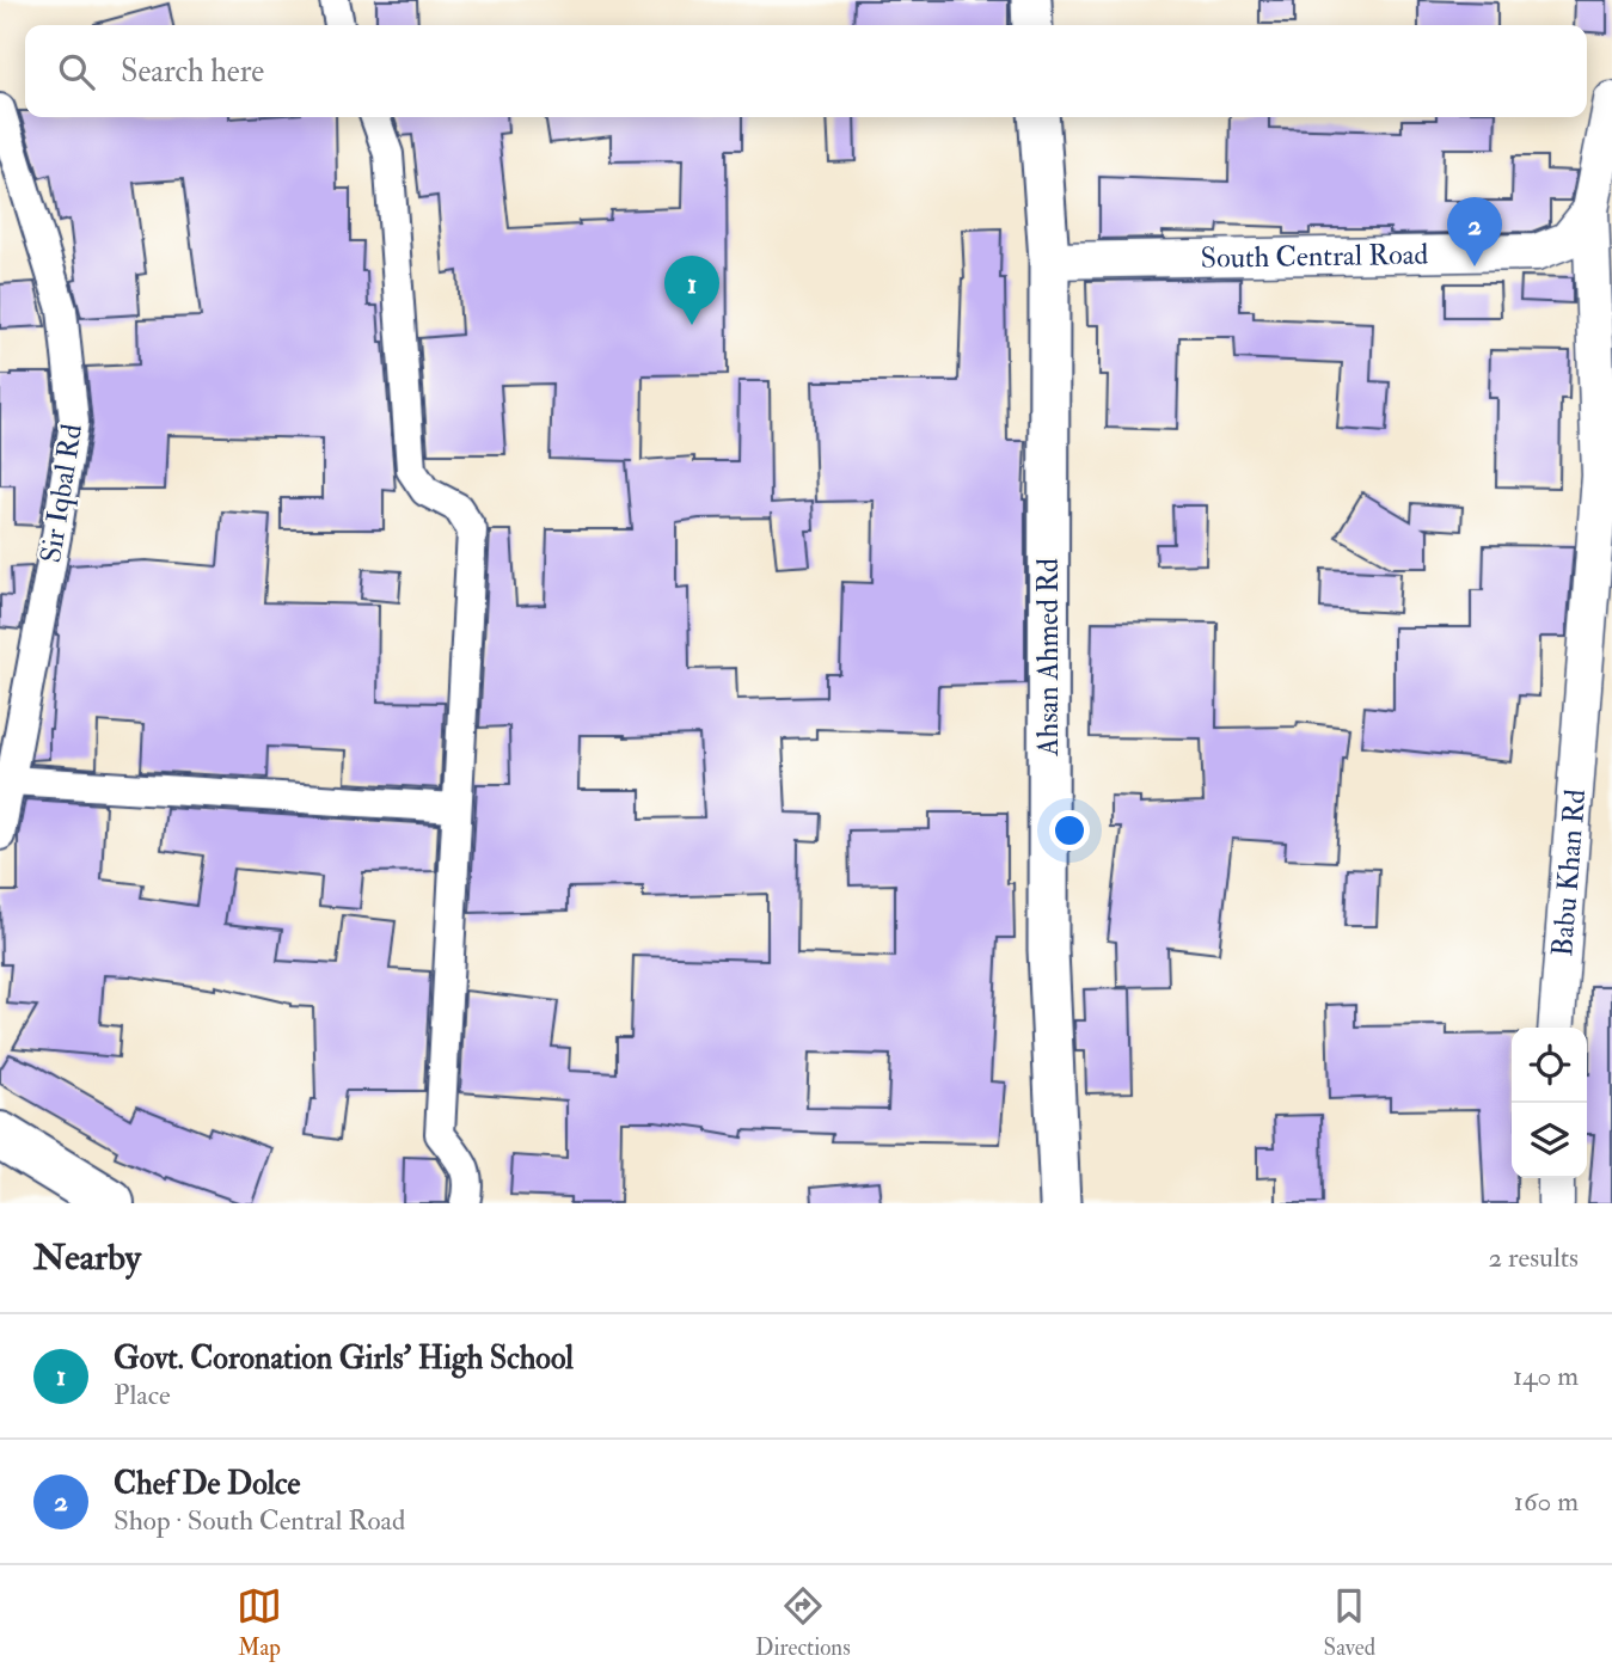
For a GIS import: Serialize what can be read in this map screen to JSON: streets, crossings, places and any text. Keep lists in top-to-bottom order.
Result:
{
  "streets": {
    "main road": ["Ahsan Ahmed Rd"],
    "street": ["South Central Road", "Sir Iqbal Rd", "Babu Khan Rd"]
  },
  "crossings": [
    ["South Central Road", "Ahsan Ahmed Rd"],
    ["South Central Road", "Babu Khan Rd"]
  ],
  "page": {
    "search": "Search here",
    "pins": ["2", "1"],
    "heading": ["Nearby", "2 results"],
    "list": [
      {
        "mark": "1",
        "name": "Govt. Coronation Girls' High School",
        "note": "Place",
        "value": "140 m"
      },
      {
        "mark": "2",
        "name": "Chef De Dolce",
        "note": "Shop · South Central Road",
        "value": "160 m"
      }
    ],
    "nav": ["Map", "Directions", "Saved"]
  }
}
